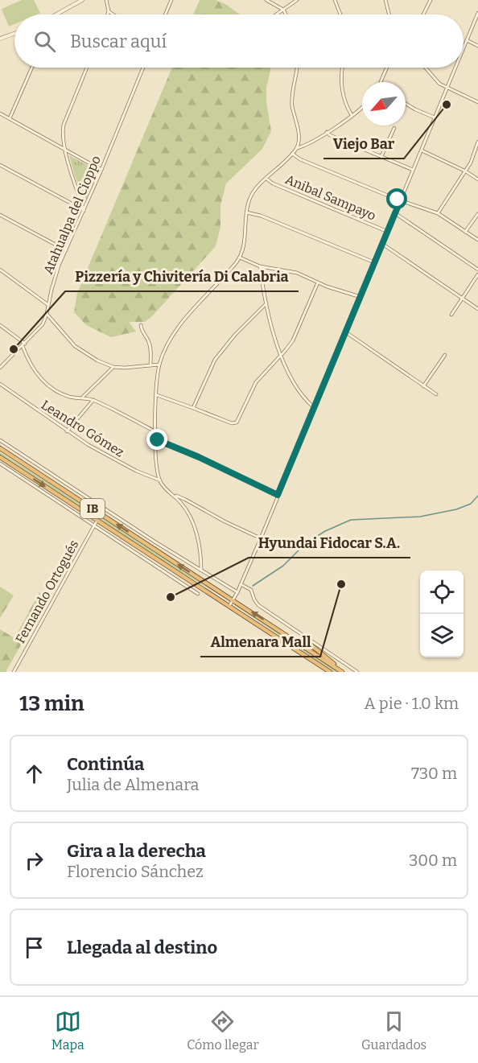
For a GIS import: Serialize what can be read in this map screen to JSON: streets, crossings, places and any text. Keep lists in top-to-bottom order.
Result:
{
  "streets": {
    "highway": ["IB"],
    "street": [
      "Anibal Sampayo",
      "Atahualpa del Cioppo",
      "Leandro Gómez",
      "Fernando Ortogués"
    ]
  },
  "crossings": [
    ["IB", "Fernando Ortogués"]
  ],
  "places": [
    "Viejo Bar",
    "Pizzería y Chivitería Di Calabria",
    "Almenara Mall",
    "Hyundai Fidocar S.A."
  ],
  "north": "bottom left",
  "page": {
    "search": "Buscar aquí",
    "heading": ["13 min", "A pie · 1.0 km"],
    "list": [
      ["Continúa", "Julia de Almenara", "730 m"],
      ["Gira a la derecha", "Florencio Sánchez", "300 m"],
      "Llegada al destino"
    ],
    "nav": ["Mapa", "Cómo llegar", "Guardados"]
  }
}
